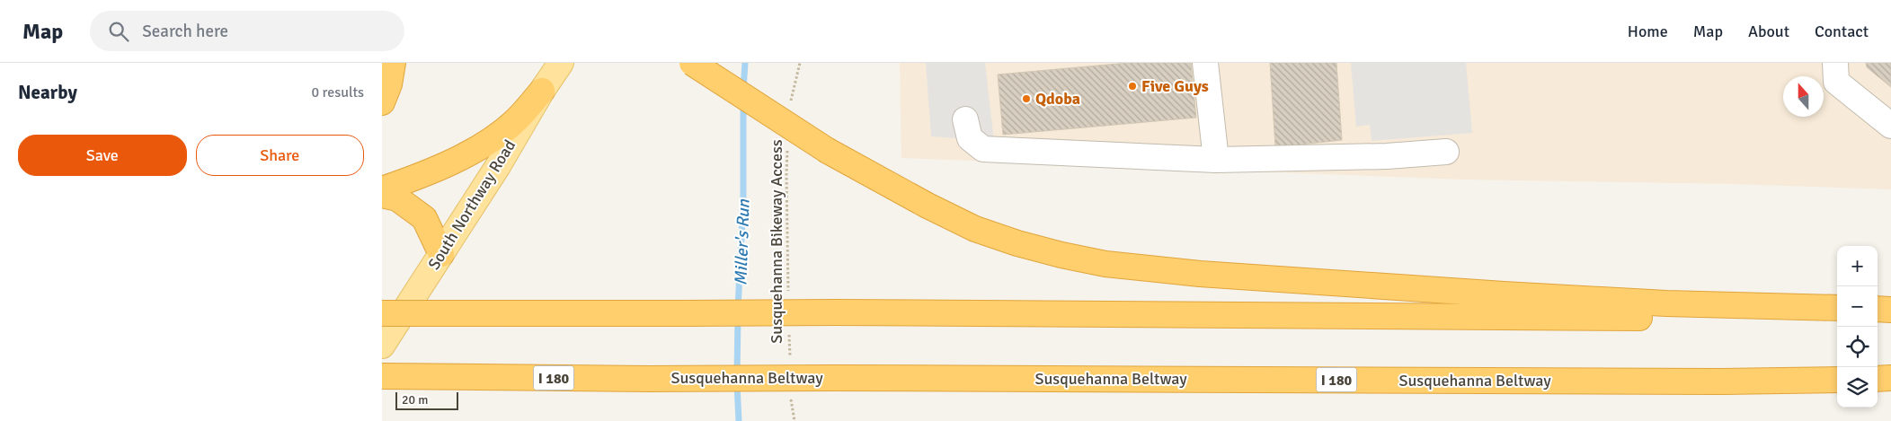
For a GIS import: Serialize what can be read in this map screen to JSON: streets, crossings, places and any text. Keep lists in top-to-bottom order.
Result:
{
  "streets": {
    "highway": ["I 180", "Susquehanna Beltway"],
    "main road": ["South Northway Road"],
    "path": ["Susquehanna Bikeway Access"]
  },
  "water": ["Miller's Run"],
  "places": ["Five Guys", "Qdoba"],
  "scale_bar": "20 m",
  "north": "top",
  "page": {
    "header": "Map",
    "search": "Search here",
    "nav": [
      "Home",
      "Map",
      "About",
      "Contact"
    ],
    "heading": ["Nearby", "0 results"],
    "buttons": ["Save", "Share"],
    "map_buttons": ["+", "−"],
    "scale": "20 m"
  }
}
